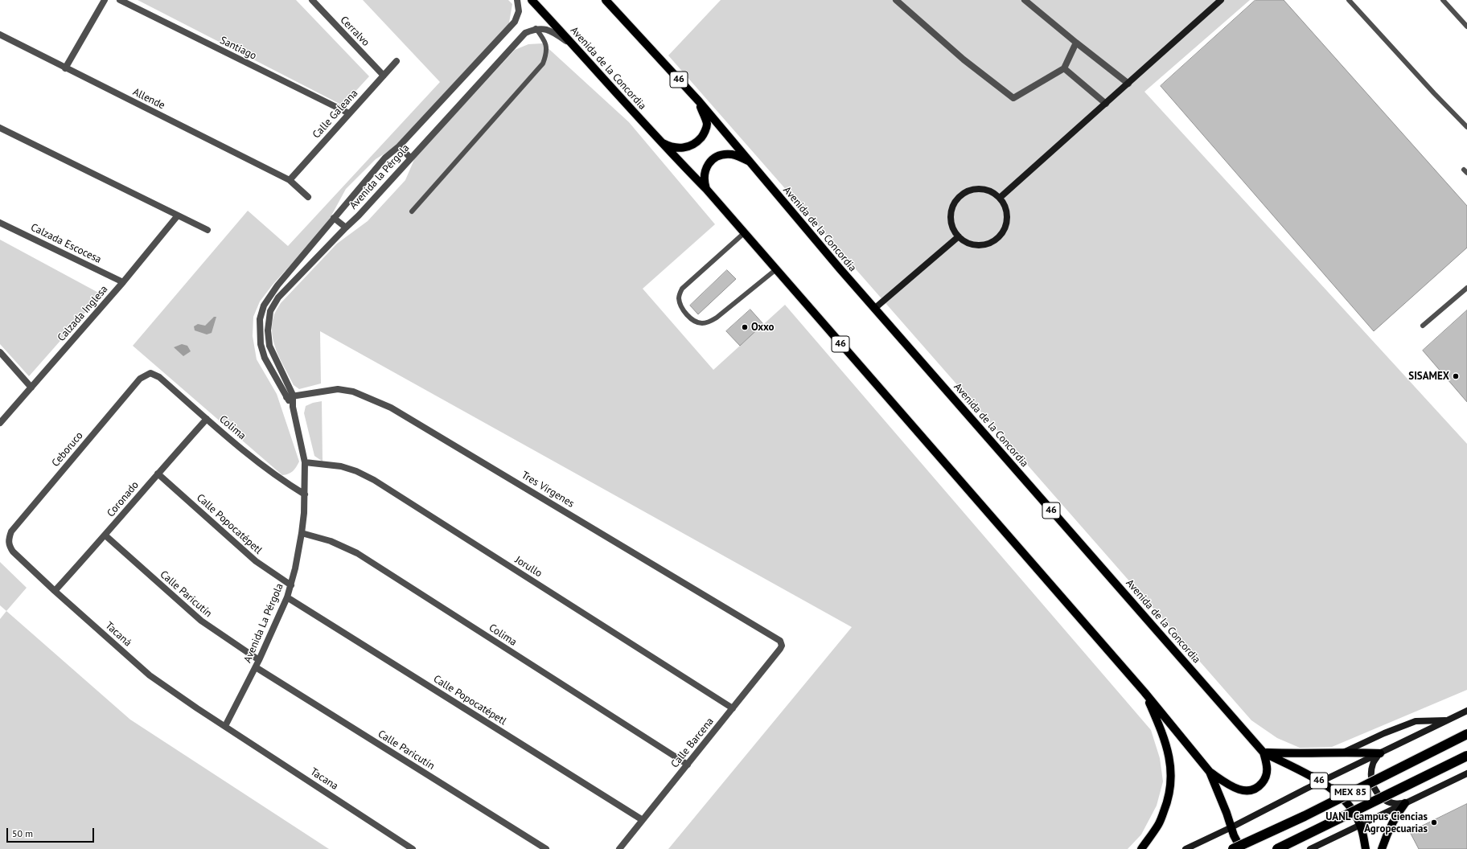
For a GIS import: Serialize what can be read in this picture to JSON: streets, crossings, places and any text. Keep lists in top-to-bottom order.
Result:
{
  "streets": {
    "highway": ["MEX 85"],
    "main road": ["Avenida de la Concordia", "46"],
    "street": [
      "Cerralvo",
      "Santiago",
      "Allende",
      "Calle Galeana",
      "Avenida la Pérgola",
      "Calzada Escocesa",
      "Calzada Inglesa",
      "Colima",
      "Ceboruco",
      "Tres Virgenes",
      "Coronado",
      "Calle Popocatépetl",
      "Jorullo",
      "Calle Paricutín",
      "Avenida La Pérgola",
      "Tacaná",
      "Calle Barcena",
      "Tacana"
    ]
  },
  "crossings": [
    ["Cerralvo", "Calle Galeana"],
    ["Santiago", "Calle Galeana"],
    ["Allende", "Calle Galeana"],
    ["Avenida la Pérgola", "Tres Virgenes"],
    ["Avenida la Pérgola", "Avenida La Pérgola"],
    ["Calzada Escocesa", "Calzada Inglesa"],
    ["Colima", "Ceboruco"],
    ["Colima", "Coronado"],
    ["Colima", "Avenida La Pérgola"],
    ["Colima", "Calle Barcena"],
    ["Ceboruco", "Tacaná"],
    ["Tres Virgenes", "Avenida La Pérgola"],
    ["Tres Virgenes", "Calle Barcena"],
    ["Coronado", "Calle Popocatépetl"],
    ["Coronado", "Calle Paricutín"],
    ["Coronado", "Tacaná"],
    ["Calle Popocatépetl", "Avenida La Pérgola"],
    ["Calle Popocatépetl", "Calle Barcena"],
    ["Jorullo", "Avenida La Pérgola"],
    ["Jorullo", "Calle Barcena"],
    ["Calle Paricutín", "Avenida La Pérgola"],
    ["Avenida La Pérgola", "Tacaná"],
    ["Avenida La Pérgola", "Tacana"],
    ["Tacaná", "Tacana"]
  ],
  "places": ["Oxxo", "SISAMEX", "UANL Campus Ciencias Agropecuarias"],
  "scale_bar": "50 m"
}
